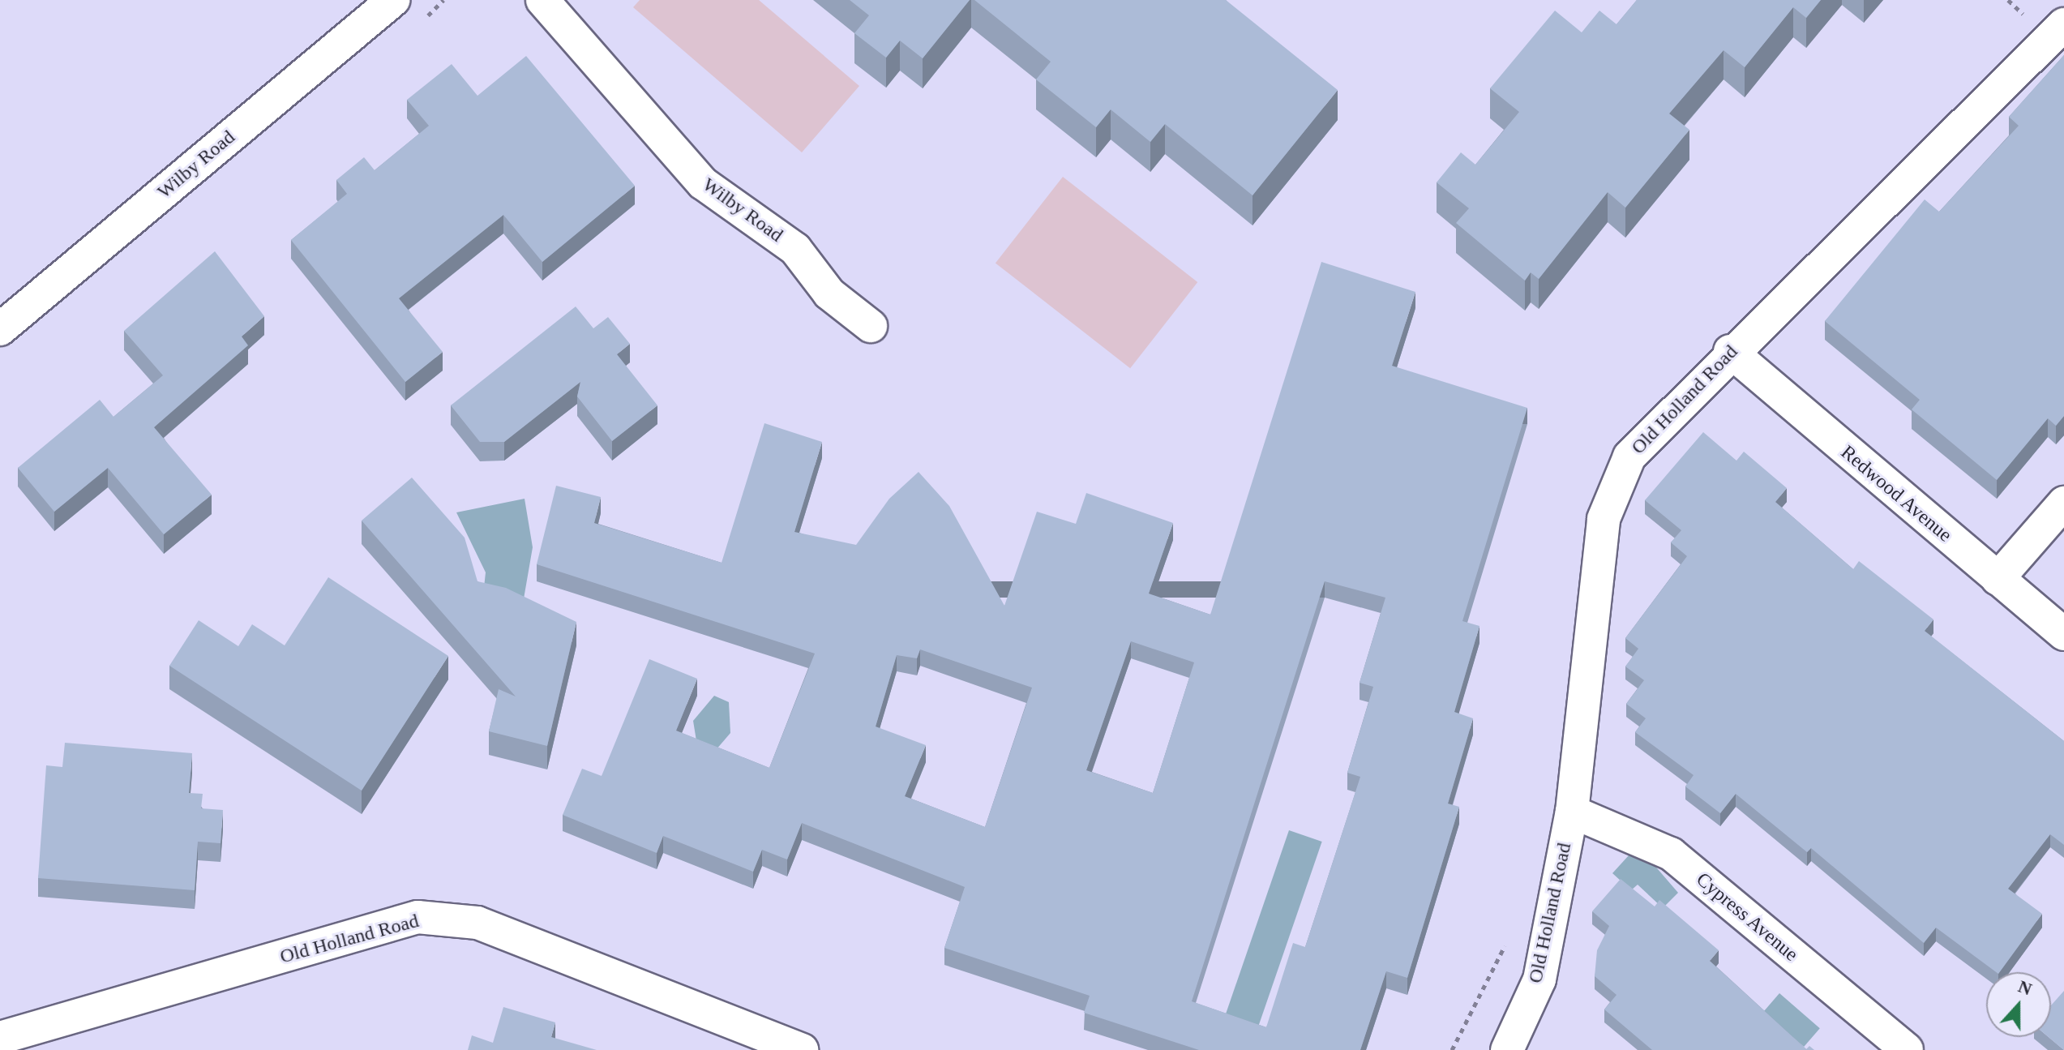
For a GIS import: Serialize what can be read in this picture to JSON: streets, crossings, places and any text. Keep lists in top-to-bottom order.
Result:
{
  "streets": {
    "street": [
      "Wilby Road",
      "Old Holland Road",
      "Redwood Avenue",
      "Cypress Avenue"
    ]
  },
  "crossings": [
    ["Old Holland Road", "Redwood Avenue"],
    ["Old Holland Road", "Cypress Avenue"]
  ],
  "north": "top"
}
